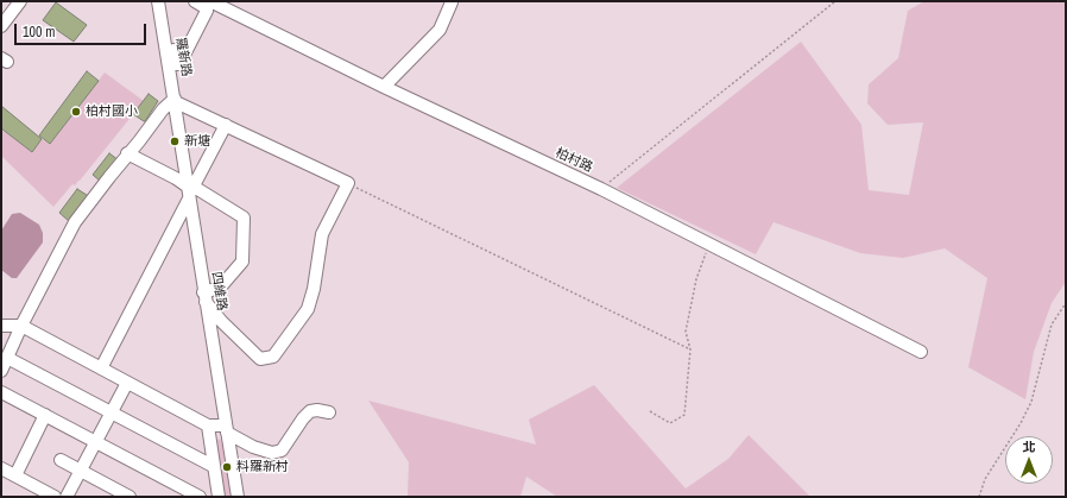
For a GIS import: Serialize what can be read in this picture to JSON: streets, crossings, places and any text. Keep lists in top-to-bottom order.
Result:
{
  "streets": {
    "street": ["羅新路", "柏村路", "四維路"]
  },
  "crossings": [
    ["羅新路", "四維路"]
  ],
  "places": ["柏村國小", "新塘", "料羅新村"],
  "scale_bar": "100 m",
  "north": "top"
}
